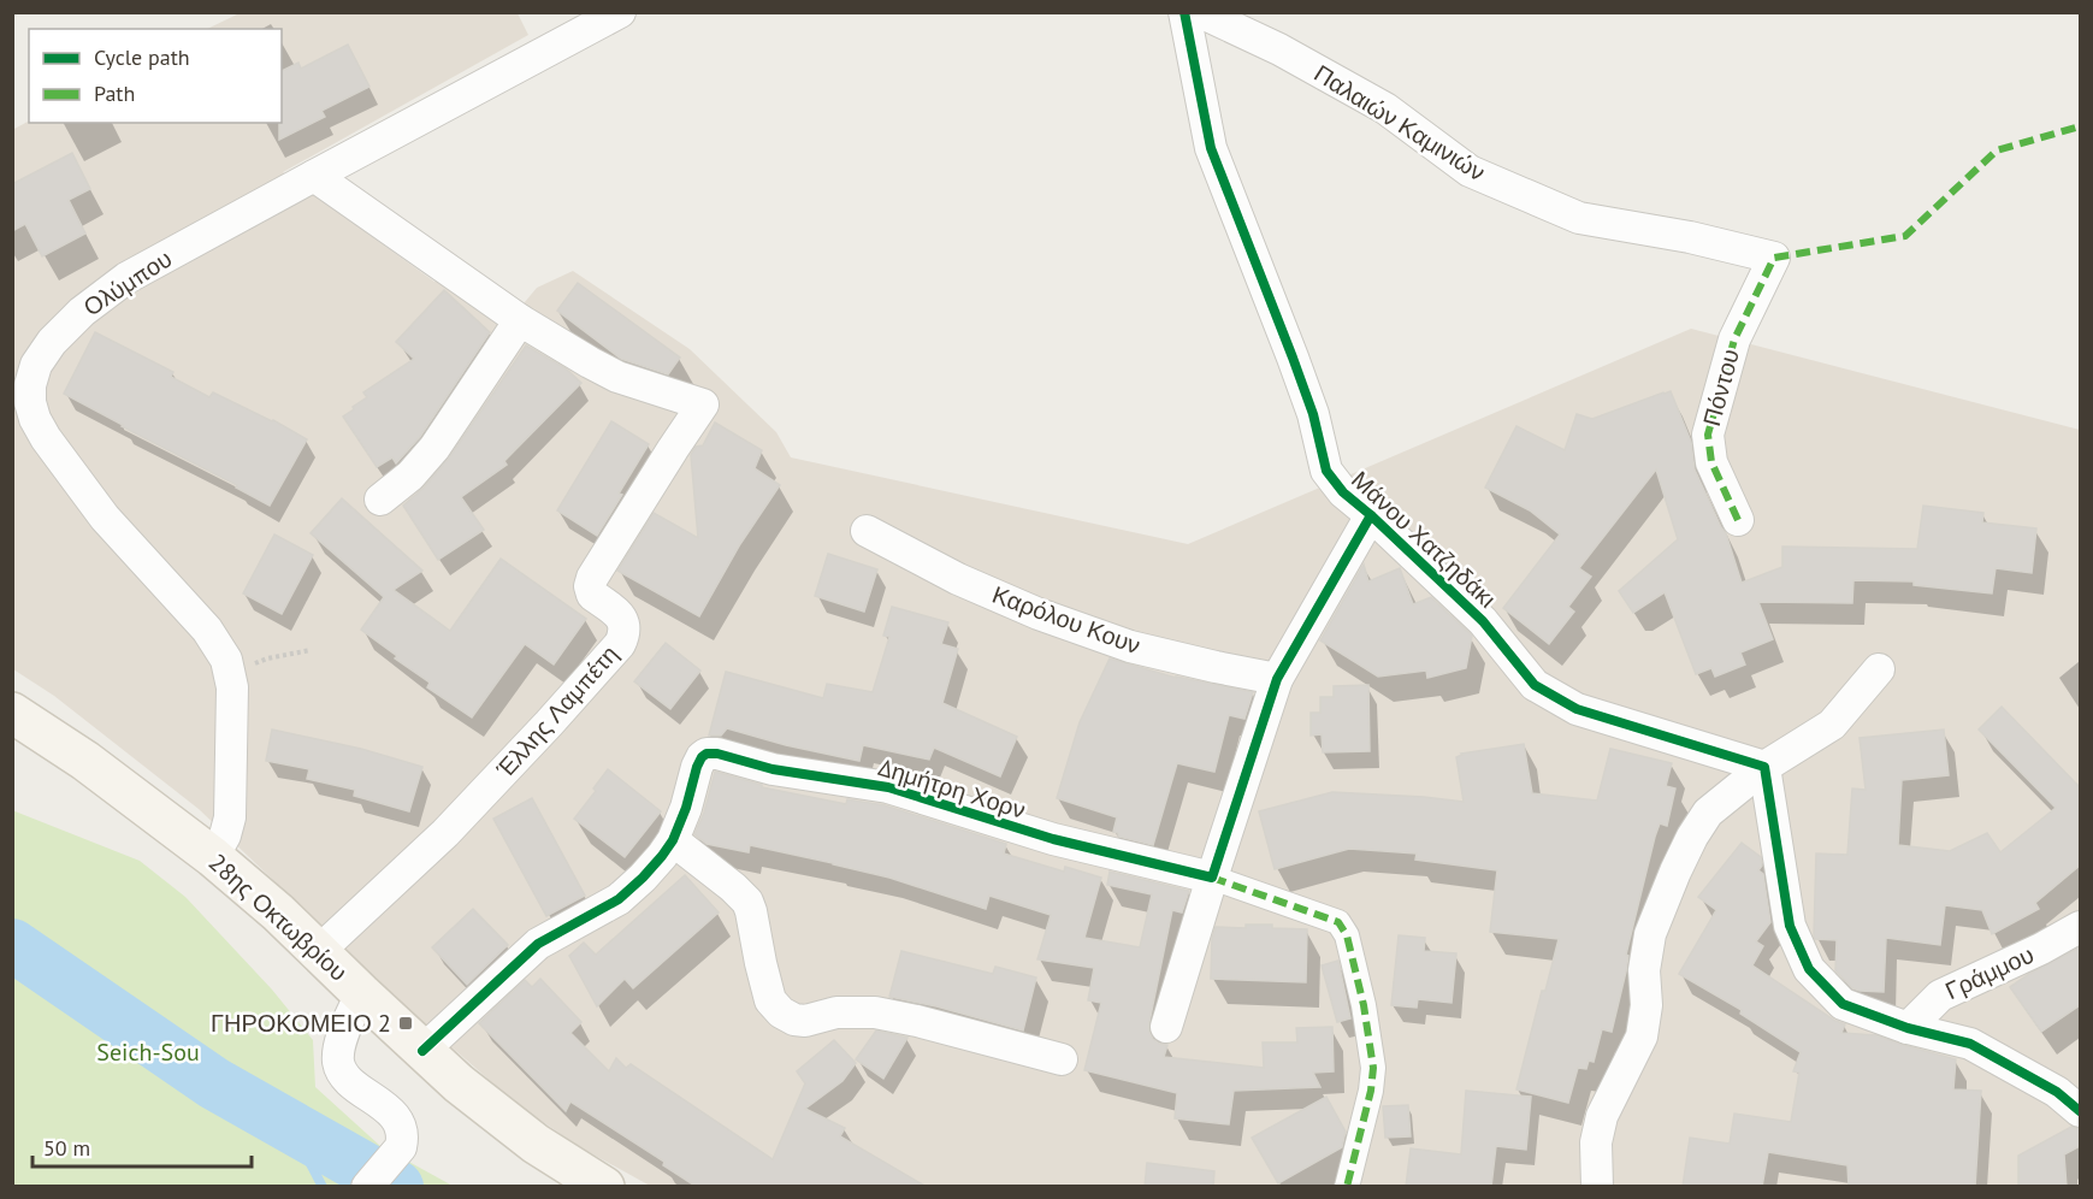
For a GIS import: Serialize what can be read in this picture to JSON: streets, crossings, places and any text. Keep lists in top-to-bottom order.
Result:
{
  "streets": {
    "main road": ["28ης Οκτωβρίου"],
    "street": [
      "Παλαιών Καμινιών",
      "Ολύμπου",
      "Πόντου",
      "Μάνου Χατζηδάκι",
      "Καρόλου Κουν",
      "Έλλης Λαμπέτη",
      "Δημήτρη Χορν",
      "Γράμμου"
    ]
  },
  "crossings": [
    ["Παλαιών Καμινιών", "Πόντου"],
    ["Ολύμπου", "28ης Οκτωβρίου"],
    ["Έλλης Λαμπέτη", "28ης Οκτωβρίου"],
    ["Δημήτρη Χορν", "28ης Οκτωβρίου"]
  ],
  "parks": ["Seich-Sou"],
  "places": {
    "transit": ["ΓΗΡΟΚΟΜΕΙΟ 2"]
  },
  "legend": ["Cycle path", "Path"],
  "scale_bar": "50 m"
}
